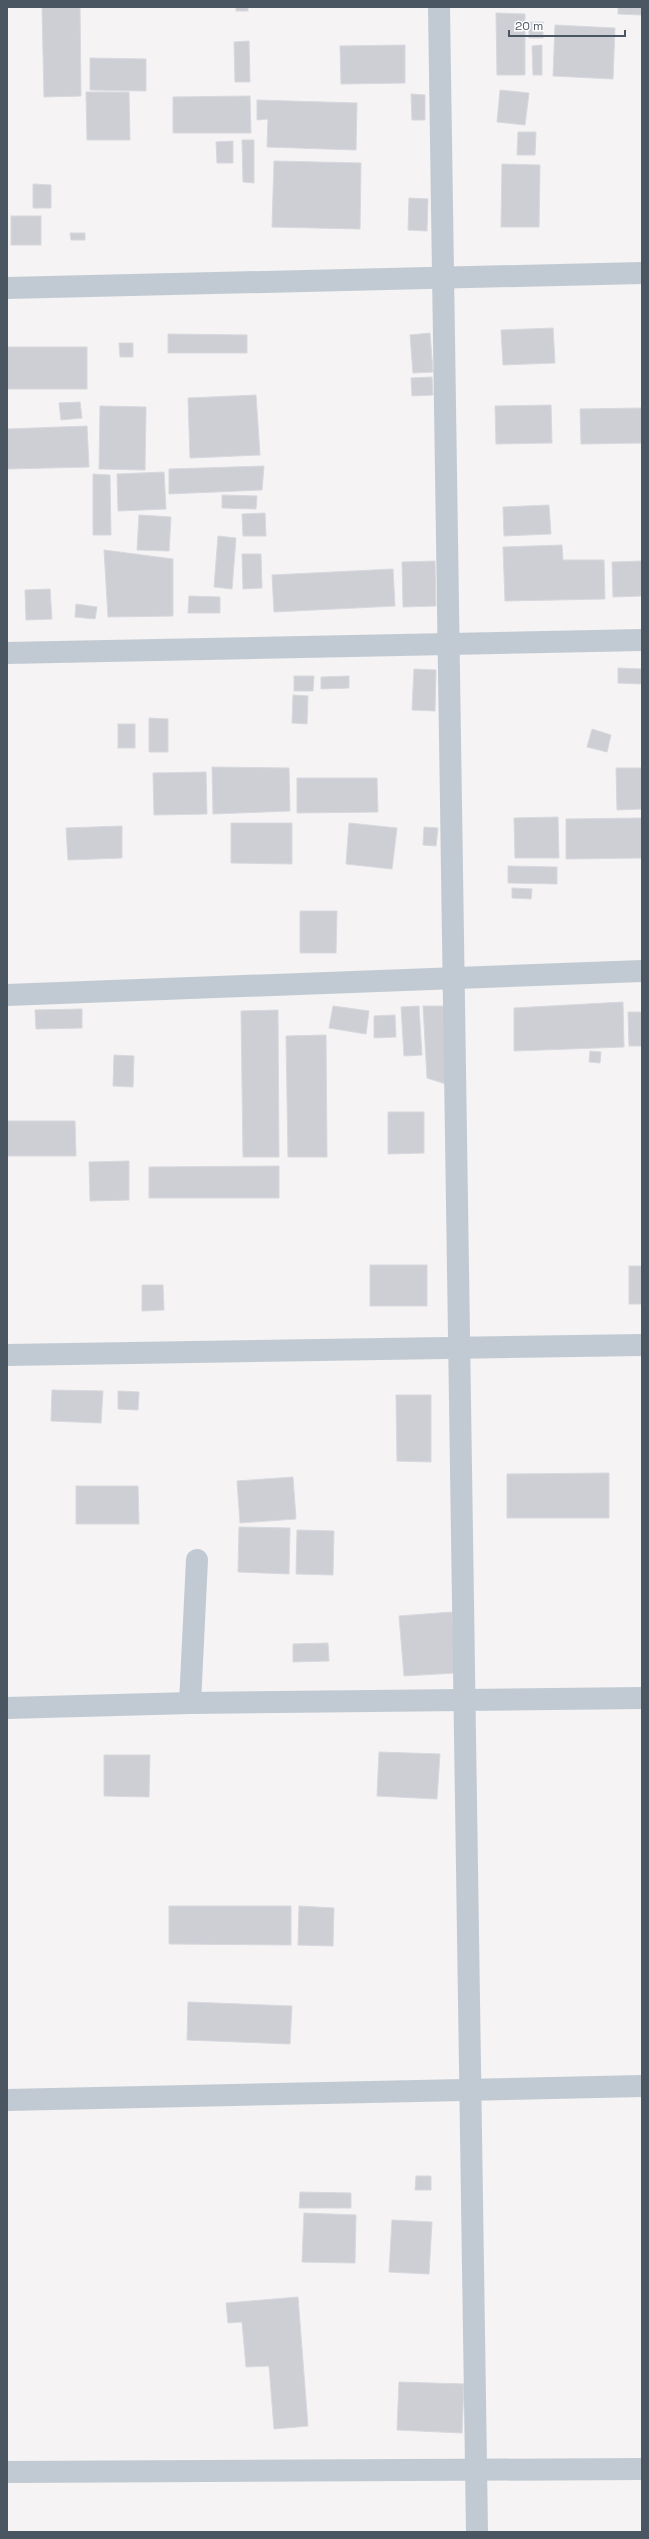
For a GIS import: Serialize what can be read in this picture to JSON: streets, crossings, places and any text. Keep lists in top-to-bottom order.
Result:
{
  "scale_bar": "20 m"
}
